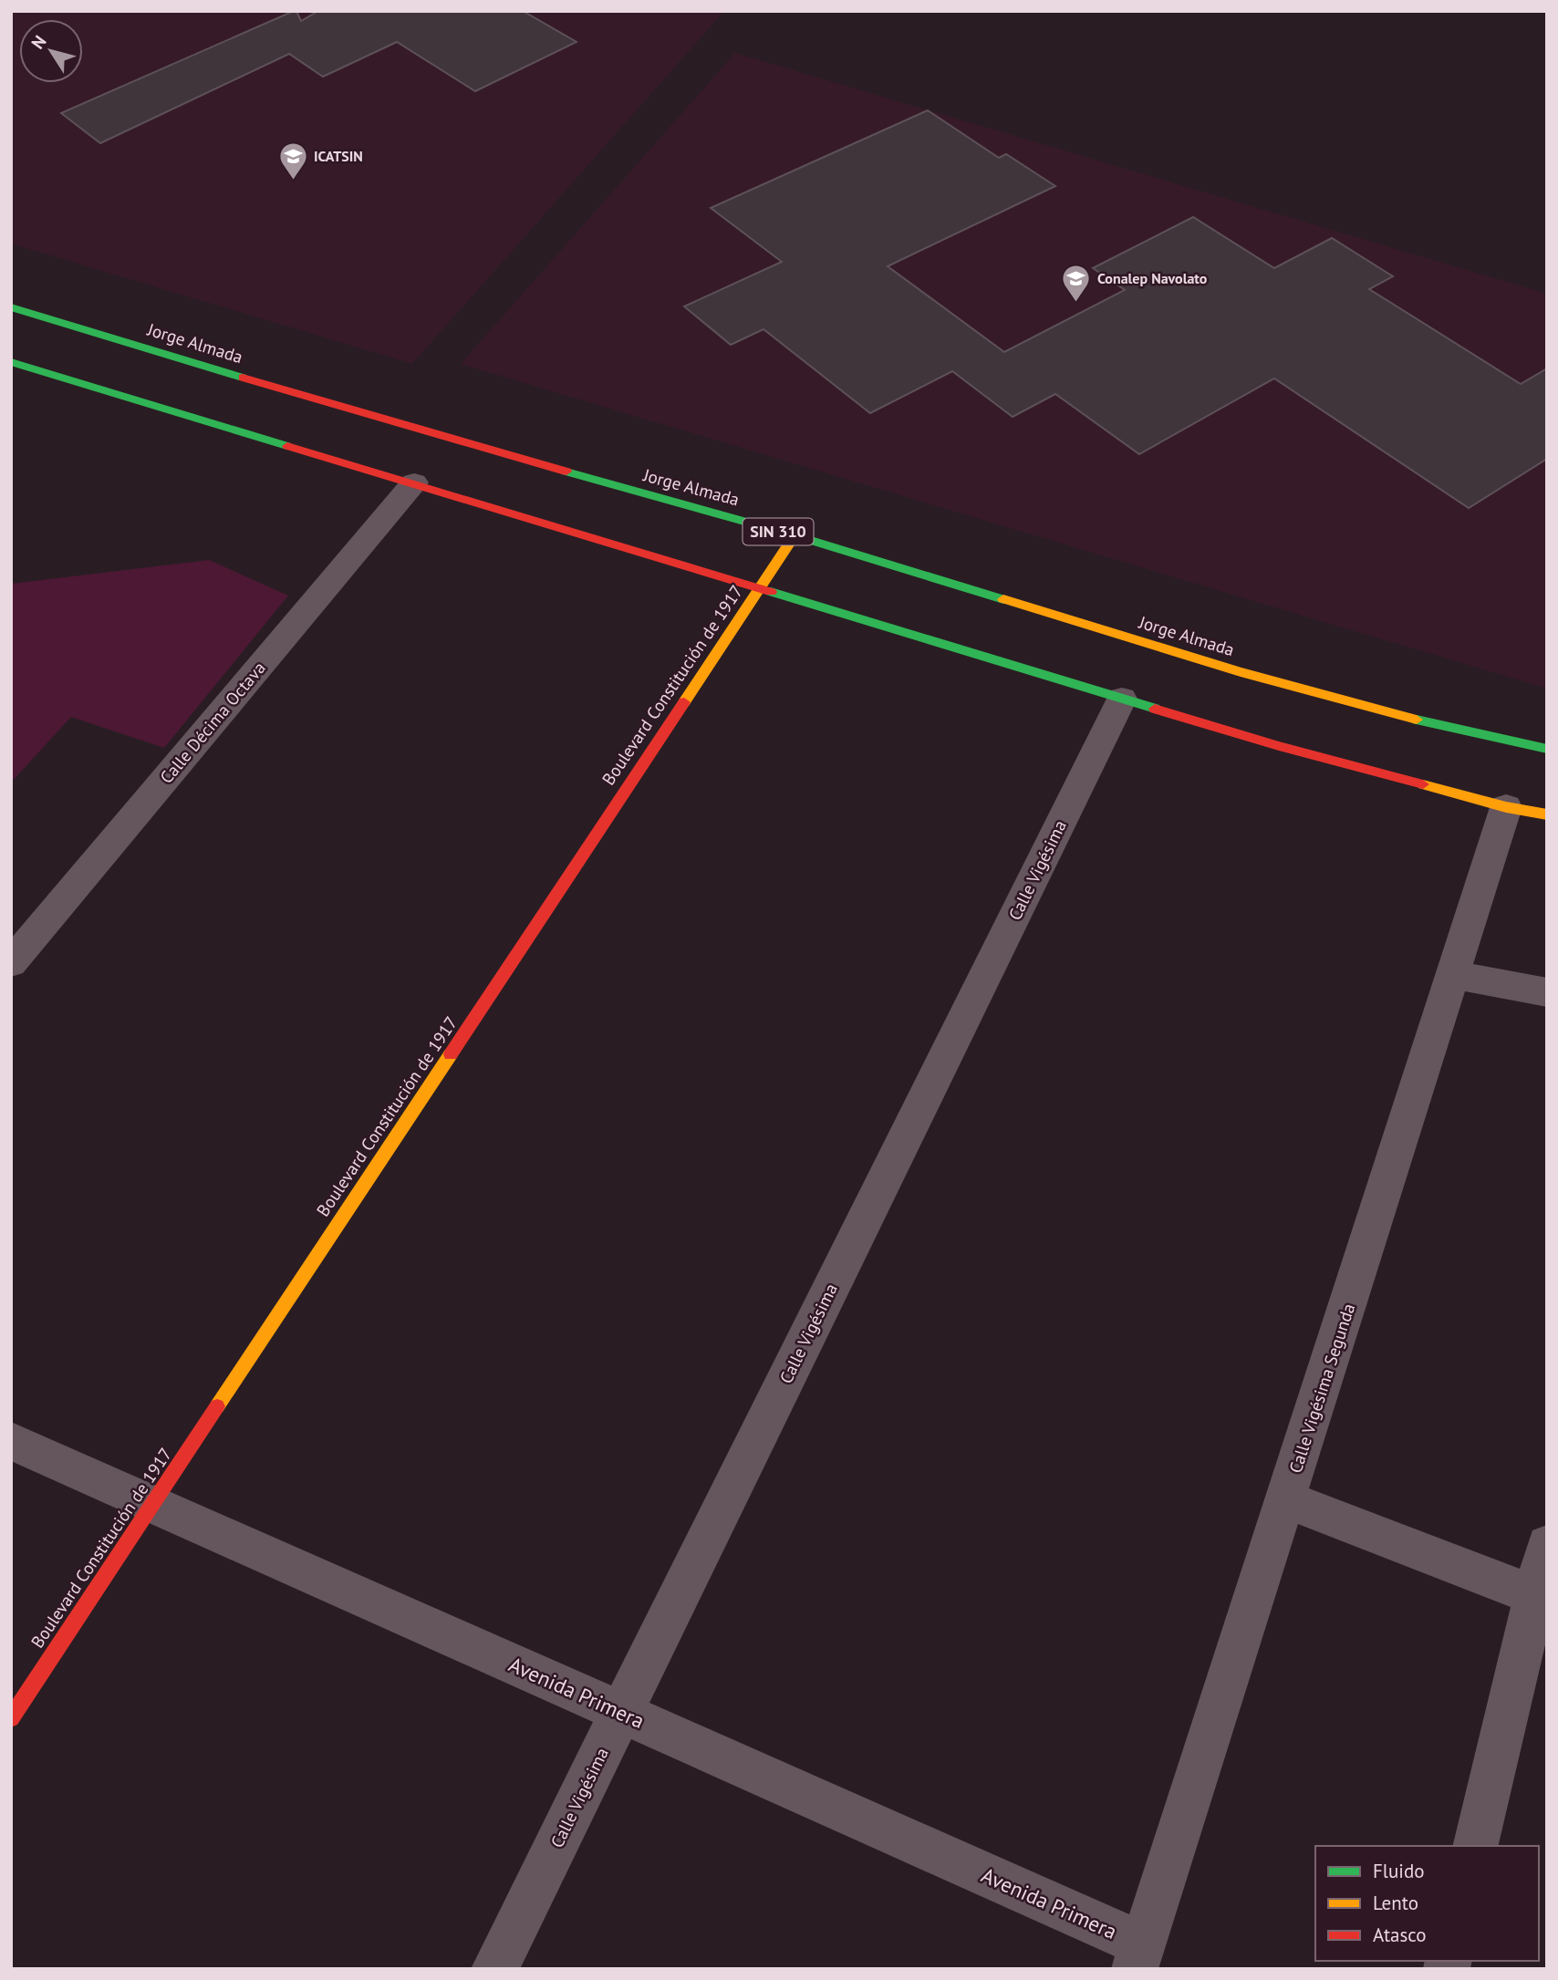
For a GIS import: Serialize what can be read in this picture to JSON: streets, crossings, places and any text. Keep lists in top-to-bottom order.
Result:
{
  "streets": {
    "main road": ["Jorge Almada", "SIN 310", "Boulevard Constitución de 1917"],
    "street": [
      "Calle Décima Octava",
      "Calle Vigésima",
      "Calle Vigésima Segunda",
      "Avenida Primera"
    ]
  },
  "crossings": [
    ["Jorge Almada", "Boulevard Constitución de 1917"],
    ["Boulevard Constitución de 1917", "Avenida Primera"],
    ["Calle Vigésima", "Avenida Primera"],
    ["Calle Vigésima Segunda", "Avenida Primera"]
  ],
  "places": {
    "school or university": ["ICATSIN", "Conalep Navolato"]
  },
  "legend": ["Fluido", "Lento", "Atasco"],
  "north": "top left"
}
